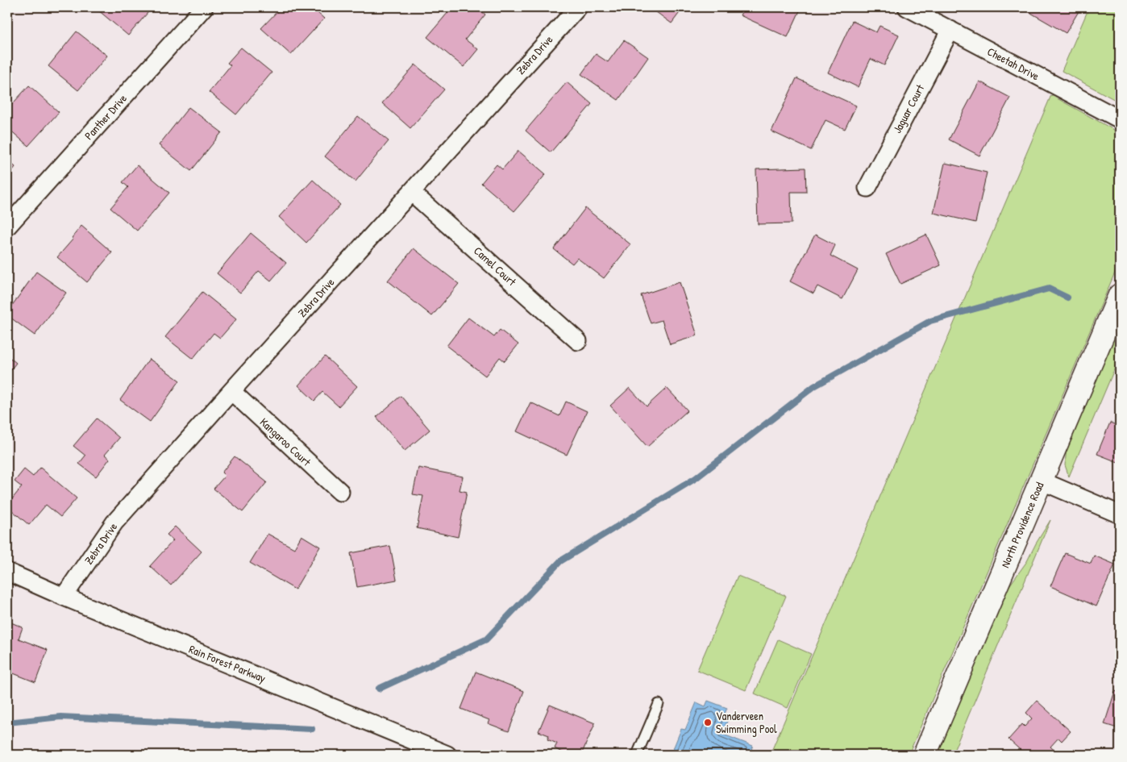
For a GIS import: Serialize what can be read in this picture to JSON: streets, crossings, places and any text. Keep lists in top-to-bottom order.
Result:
{
  "streets": {
    "street": [
      "Zebra Drive",
      "Cheetah Drive",
      "Jaguar Court",
      "Panther Drive",
      "Camel Court",
      "Kangaroo Court",
      "North Providence Road",
      "Rain Forest Parkway"
    ]
  },
  "crossings": [
    ["Zebra Drive", "Camel Court"],
    ["Zebra Drive", "Kangaroo Court"],
    ["Zebra Drive", "Rain Forest Parkway"],
    ["Cheetah Drive", "Jaguar Court"]
  ],
  "places": ["Vanderveen Swimming Pool"]
}
